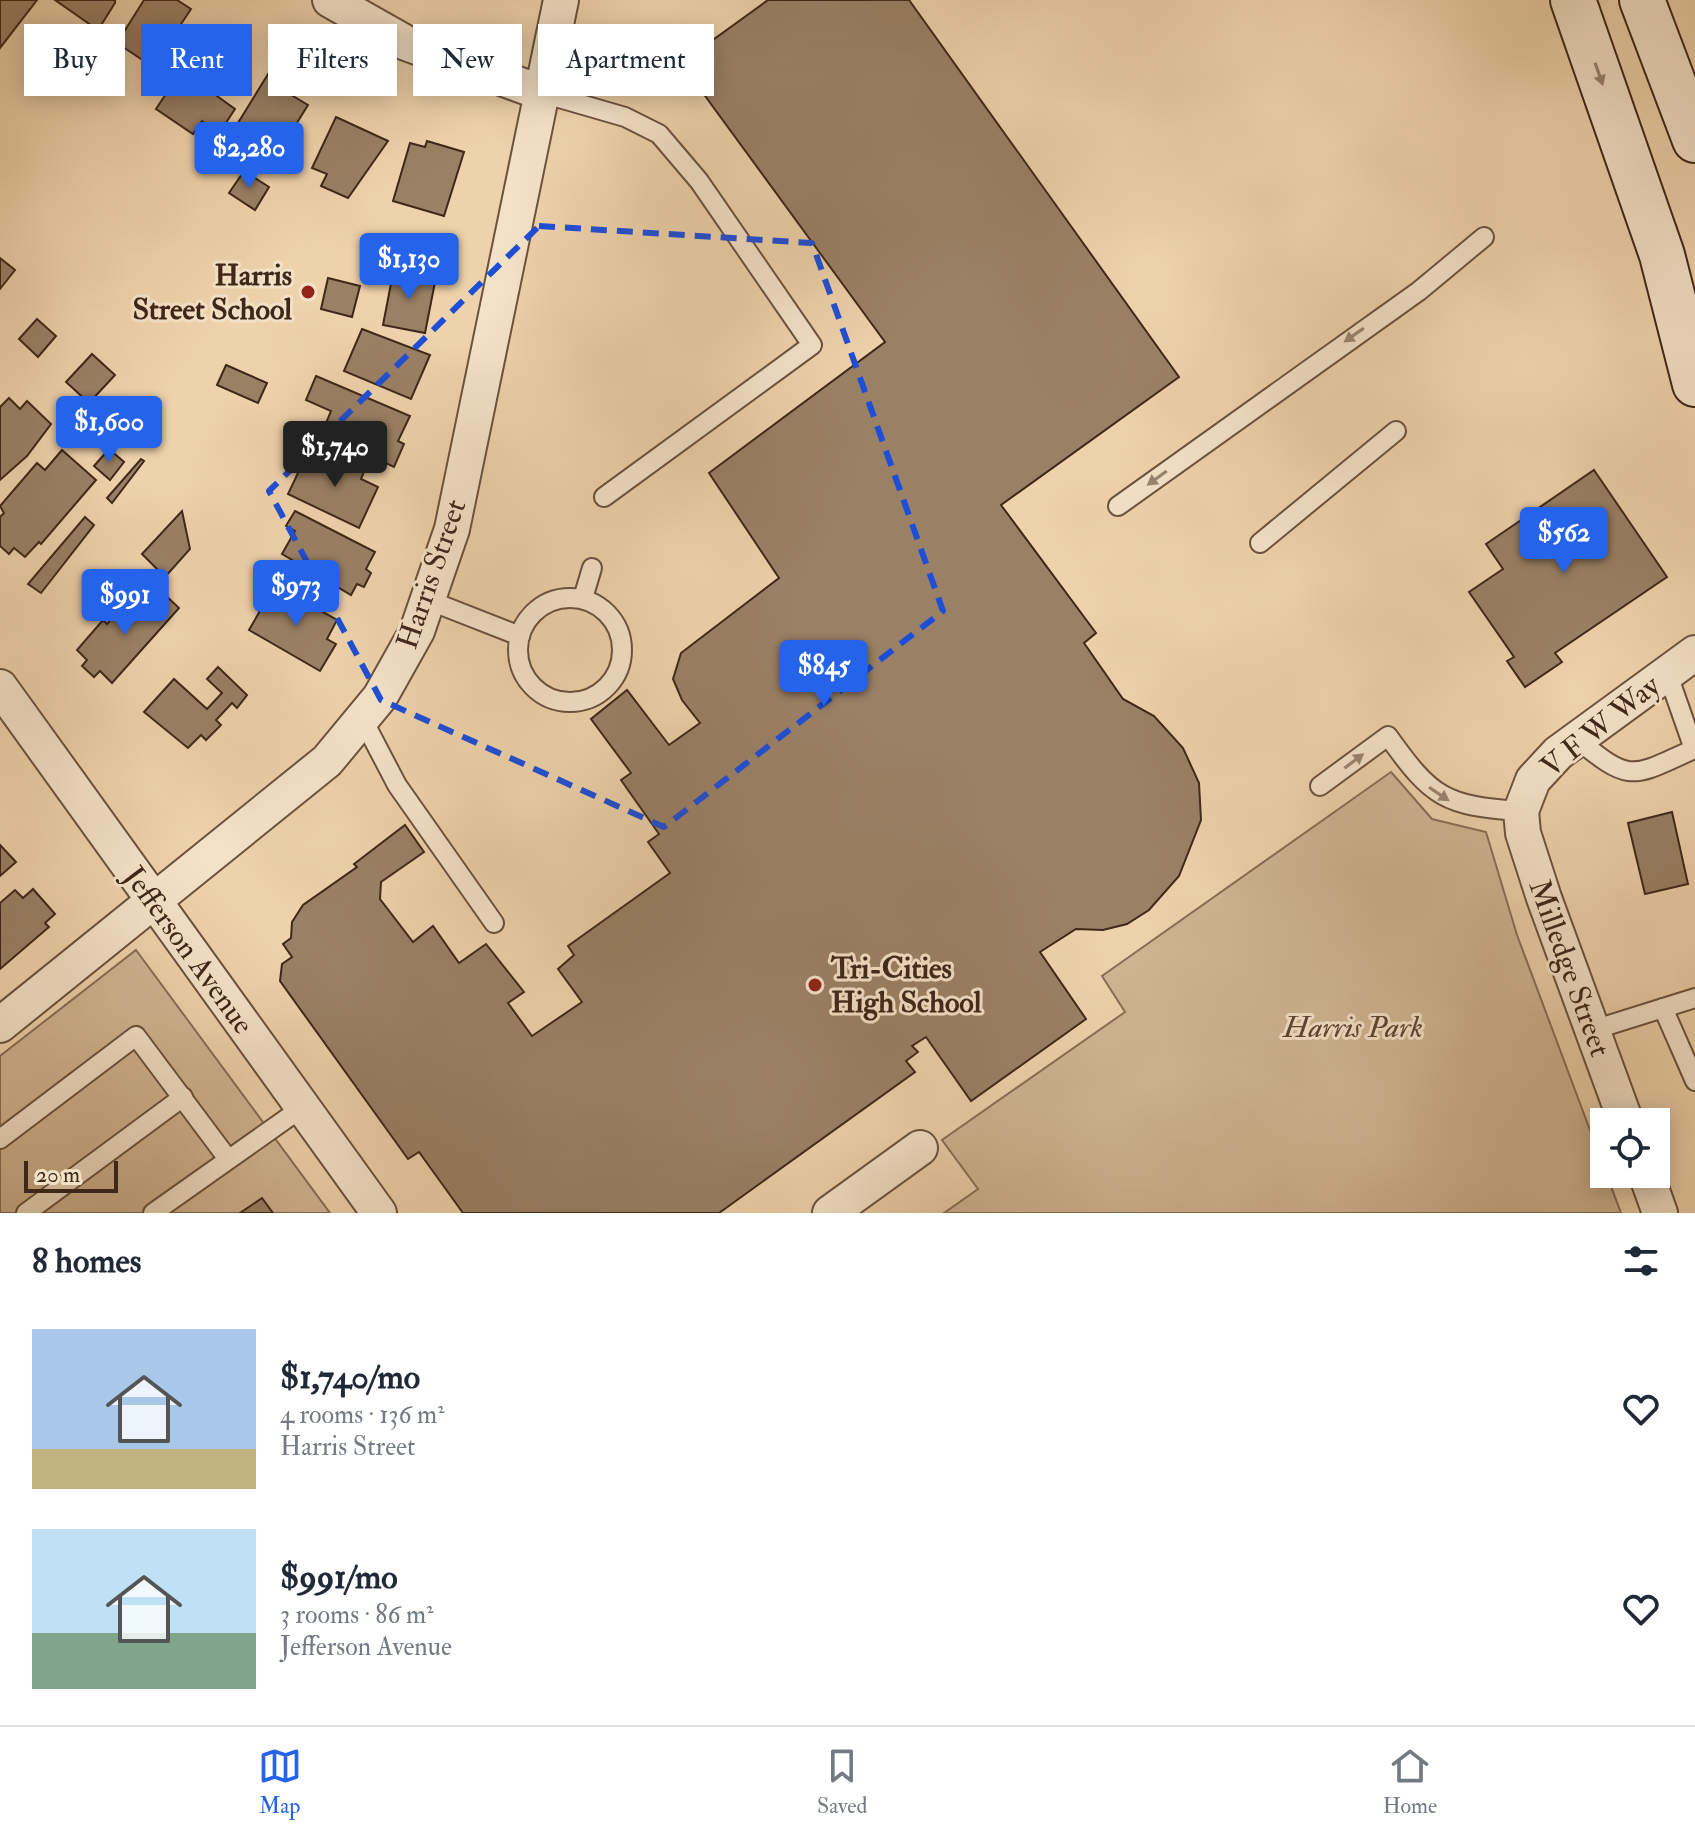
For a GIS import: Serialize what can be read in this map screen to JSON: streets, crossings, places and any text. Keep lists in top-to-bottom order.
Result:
{
  "streets": {
    "street": [
      "Harris Street",
      "V F W Way",
      "Jefferson Avenue",
      "Milledge Street"
    ]
  },
  "crossings": [
    ["Harris Street", "Jefferson Avenue"],
    ["V F W Way", "Milledge Street"]
  ],
  "parks": ["Harris Park"],
  "places": ["Harris Street School", "Tri-Cities High School"],
  "scale_bar": "20 m",
  "page": {
    "chip": [
      "Buy",
      "Rent",
      "Filters",
      "New",
      "Apartment"
    ],
    "price": [
      "$2,280",
      "$1,130",
      "$1,600",
      "$1,740",
      "$562",
      "$973",
      "$991",
      "$845"
    ],
    "scale": "20 m",
    "heading": "8 homes",
    "list": [
      {
        "name": "$1,740/mo",
        "note": "4 rooms · 136 m² · Harris Street"
      },
      {
        "name": "$991/mo",
        "note": "3 rooms · 86 m² · Jefferson Avenue"
      }
    ],
    "tabs": ["Map", "Saved", "Home"]
  }
}
